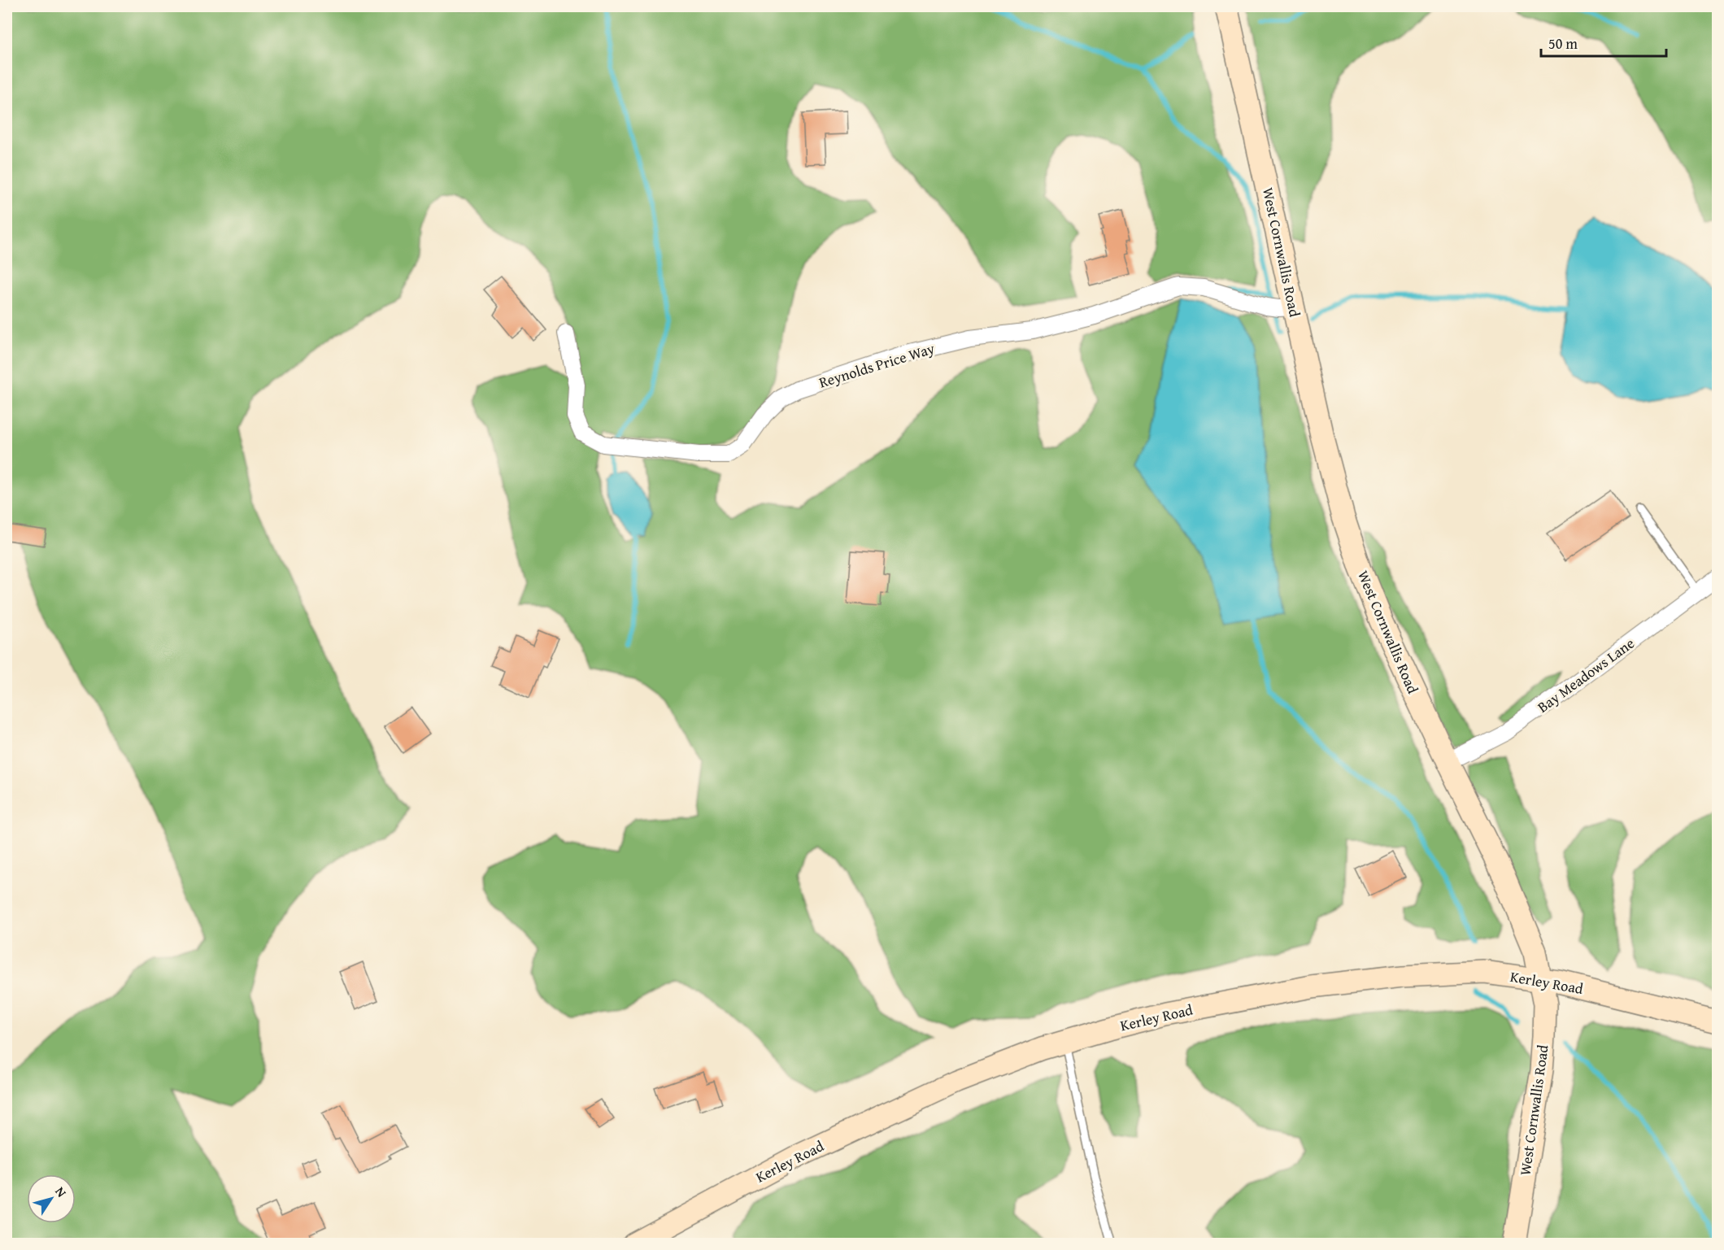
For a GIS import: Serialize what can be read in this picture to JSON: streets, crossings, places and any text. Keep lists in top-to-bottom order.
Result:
{
  "streets": {
    "street": [
      "West Cornwallis Road",
      "Reynolds Price Way",
      "Bay Meadows Lane",
      "Kerley Road"
    ]
  },
  "crossings": [
    ["West Cornwallis Road", "Reynolds Price Way"],
    ["West Cornwallis Road", "Bay Meadows Lane"],
    ["West Cornwallis Road", "Kerley Road"]
  ],
  "scale_bar": "50 m",
  "north": "top right"
}
